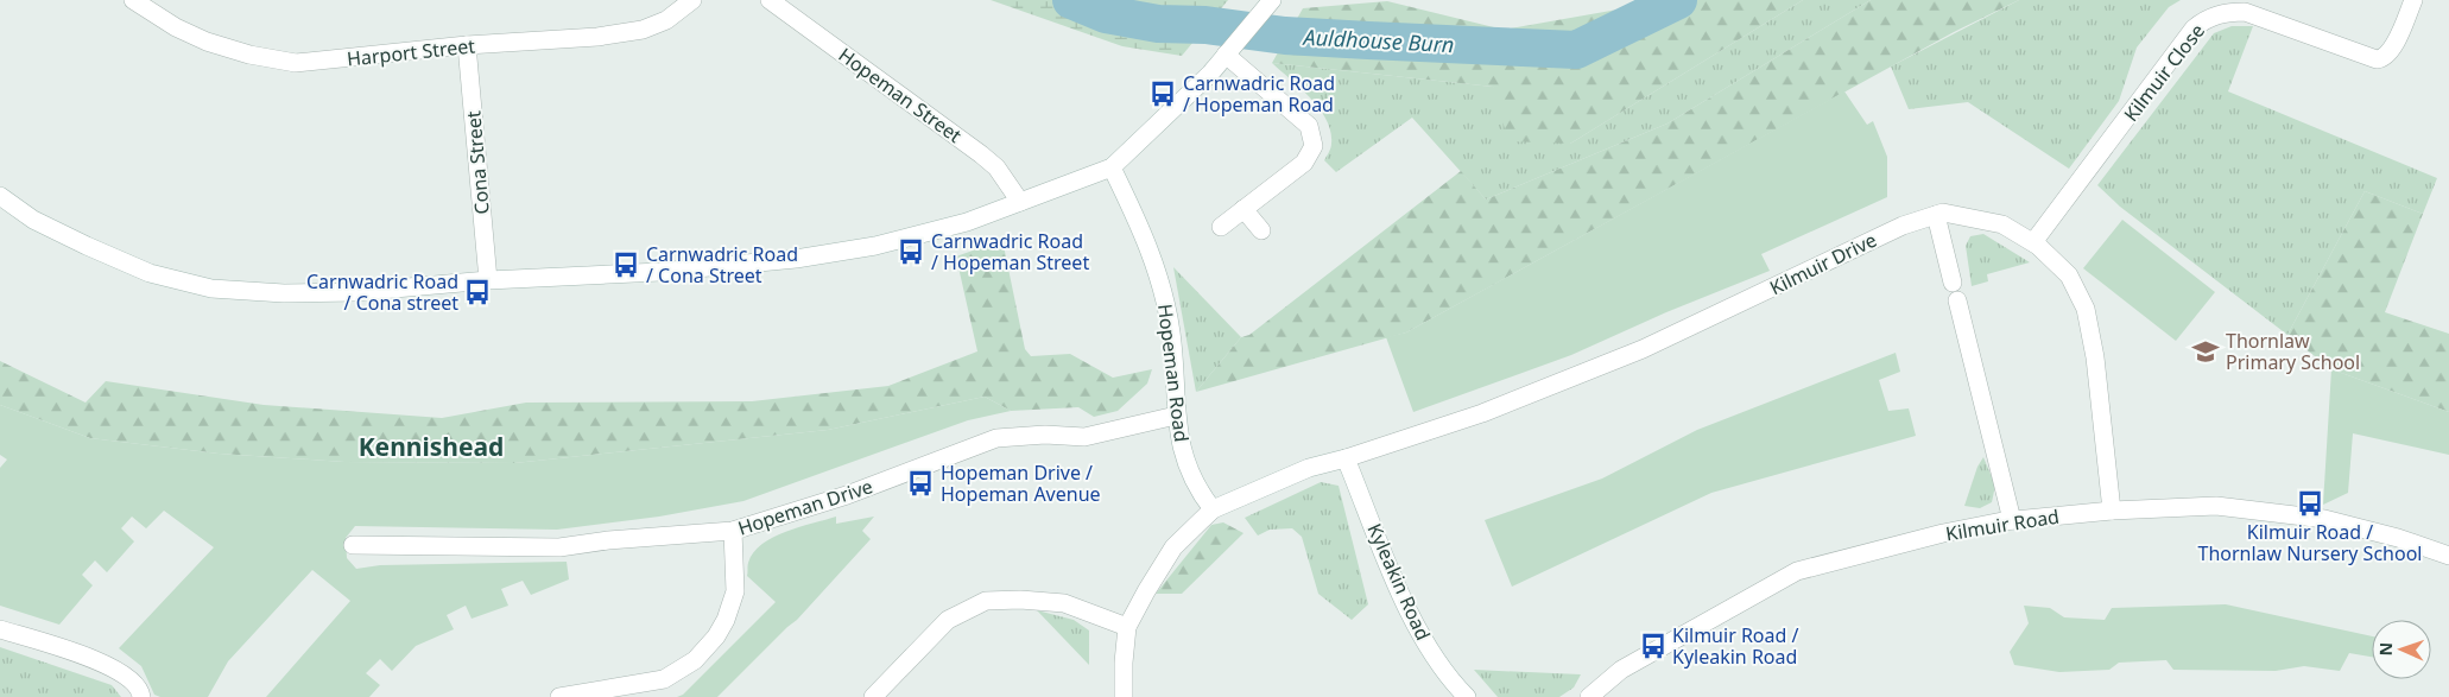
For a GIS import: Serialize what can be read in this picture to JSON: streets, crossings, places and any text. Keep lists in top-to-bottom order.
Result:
{
  "streets": {
    "street": [
      "Harport Street",
      "Kilmuir Close",
      "Hopeman Street",
      "Cona Street",
      "Kilmuir Drive",
      "Hopeman Road",
      "Hopeman Drive",
      "Kilmuir Road",
      "Kyleakin Road"
    ]
  },
  "crossings": [
    ["Harport Street", "Cona Street"],
    ["Kilmuir Close", "Kilmuir Drive"],
    ["Kilmuir Drive", "Hopeman Road"],
    ["Kilmuir Drive", "Kilmuir Road"],
    ["Kilmuir Drive", "Kyleakin Road"],
    ["Hopeman Road", "Hopeman Drive"]
  ],
  "districts": ["Kennishead"],
  "water": ["Auldhouse Burn"],
  "places": {
    "bus stop": [
      "Carnwadric Road / Hopeman Road",
      "Carnwadric Road / Hopeman Street",
      "Carnwadric Road / Cona Street",
      "Carnwadric Road / Cona street",
      "Hopeman Drive / Hopeman Avenue",
      "Kilmuir Road / Thornlaw Nursery School",
      "Kilmuir Road / Kyleakin Road"
    ],
    "school or university": ["Thornlaw Primary School"]
  },
  "north": "left"
}
